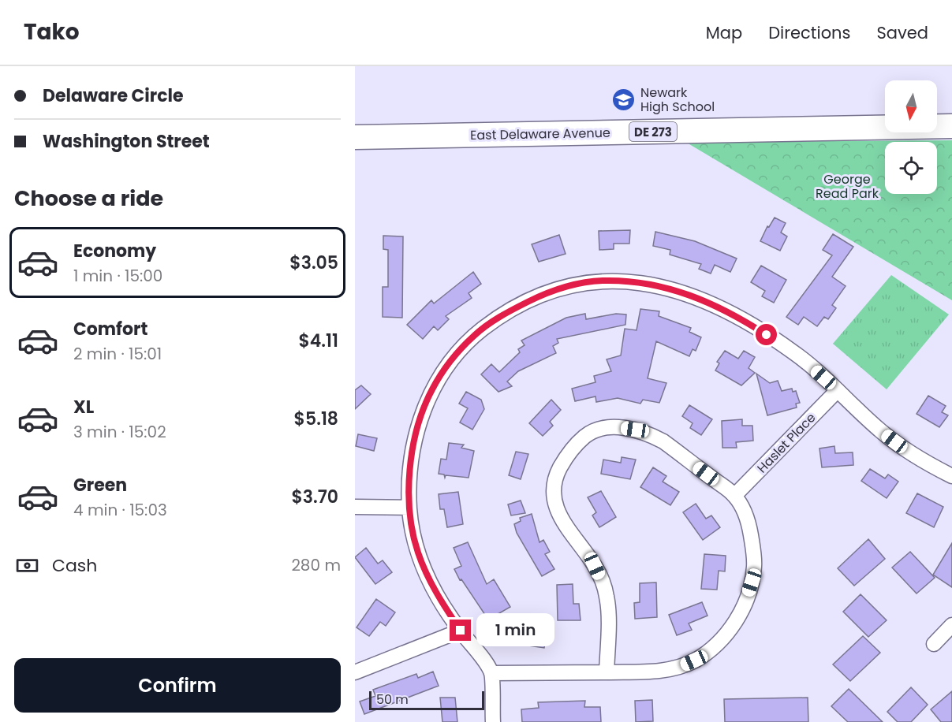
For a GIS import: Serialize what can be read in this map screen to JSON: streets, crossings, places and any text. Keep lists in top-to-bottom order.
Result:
{
  "streets": {
    "main road": ["DE 273", "East Delaware Avenue"],
    "street": ["Haslet Place"]
  },
  "parks": ["George Read Park"],
  "places": {
    "school or university": ["Newark High School"]
  },
  "scale_bar": "50 m",
  "north": "bottom",
  "page": {
    "header": "Tako",
    "nav": ["Map", "Directions", "Saved"],
    "banner": ["Delaware Circle", "Washington Street"],
    "heading": "Choose a ride",
    "list": [
      {
        "name": "Economy",
        "note": "1 min · 15:00",
        "value": "$3.05"
      },
      {
        "name": "Comfort",
        "note": "2 min · 15:01",
        "value": "$4.11"
      },
      {
        "name": "XL",
        "note": "3 min · 15:02",
        "value": "$5.18"
      },
      {
        "name": "Green",
        "note": "4 min · 15:03",
        "value": "$3.70"
      }
    ],
    "pay": ["Cash", "280 m"],
    "bubble": "1 min",
    "buttons": "Confirm",
    "scale": "50 m"
  }
}
